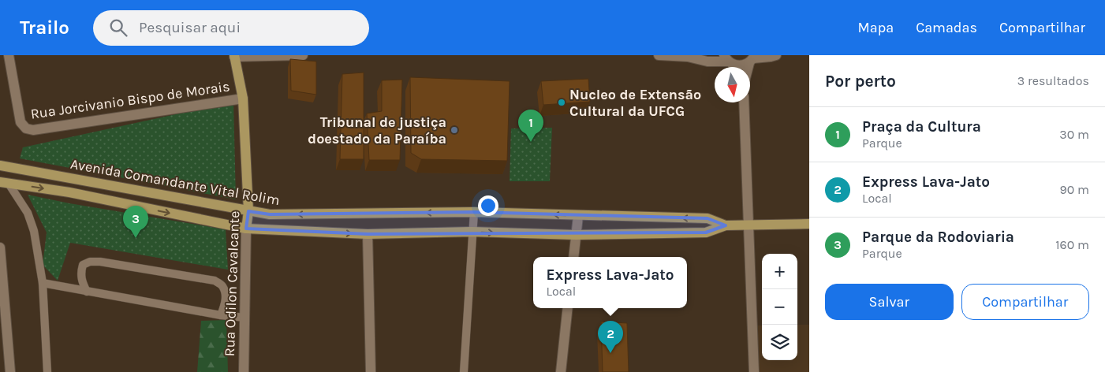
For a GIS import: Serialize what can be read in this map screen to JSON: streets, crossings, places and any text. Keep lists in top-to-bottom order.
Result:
{
  "streets": {
    "main road": ["Avenida Comandante Vital Rolim", "Rua Odilon Cavalcante"],
    "street": ["Rua Jorcivanio Bispo de Morais"]
  },
  "crossings": [
    ["Rua Jorcivanio Bispo de Morais", "Rua Odilon Cavalcante"],
    ["Avenida Comandante Vital Rolim", "Rua Odilon Cavalcante"]
  ],
  "places": ["Nucleo de Extensão Cultural da UFCG", "Tribunal de justiça doestado da Paraíba"],
  "north": "bottom",
  "page": {
    "header": "Trailo",
    "search": "Pesquisar aqui",
    "nav": ["Mapa", "Camadas", "Compartilhar"],
    "heading": ["Por perto", "3 resultados"],
    "list": [
      {
        "mark": "1",
        "name": "Praça da Cultura",
        "note": "Parque",
        "value": "30 m"
      },
      {
        "mark": "2",
        "name": "Express Lava-Jato",
        "note": "Local",
        "value": "90 m"
      },
      {
        "mark": "3",
        "name": "Parque da Rodoviaria",
        "note": "Parque",
        "value": "160 m"
      }
    ],
    "pins": ["1", "3", "2"],
    "map_buttons": ["+", "−"],
    "popup": ["Express Lava-Jato", "Local"],
    "buttons": ["Salvar", "Compartilhar"]
  }
}
